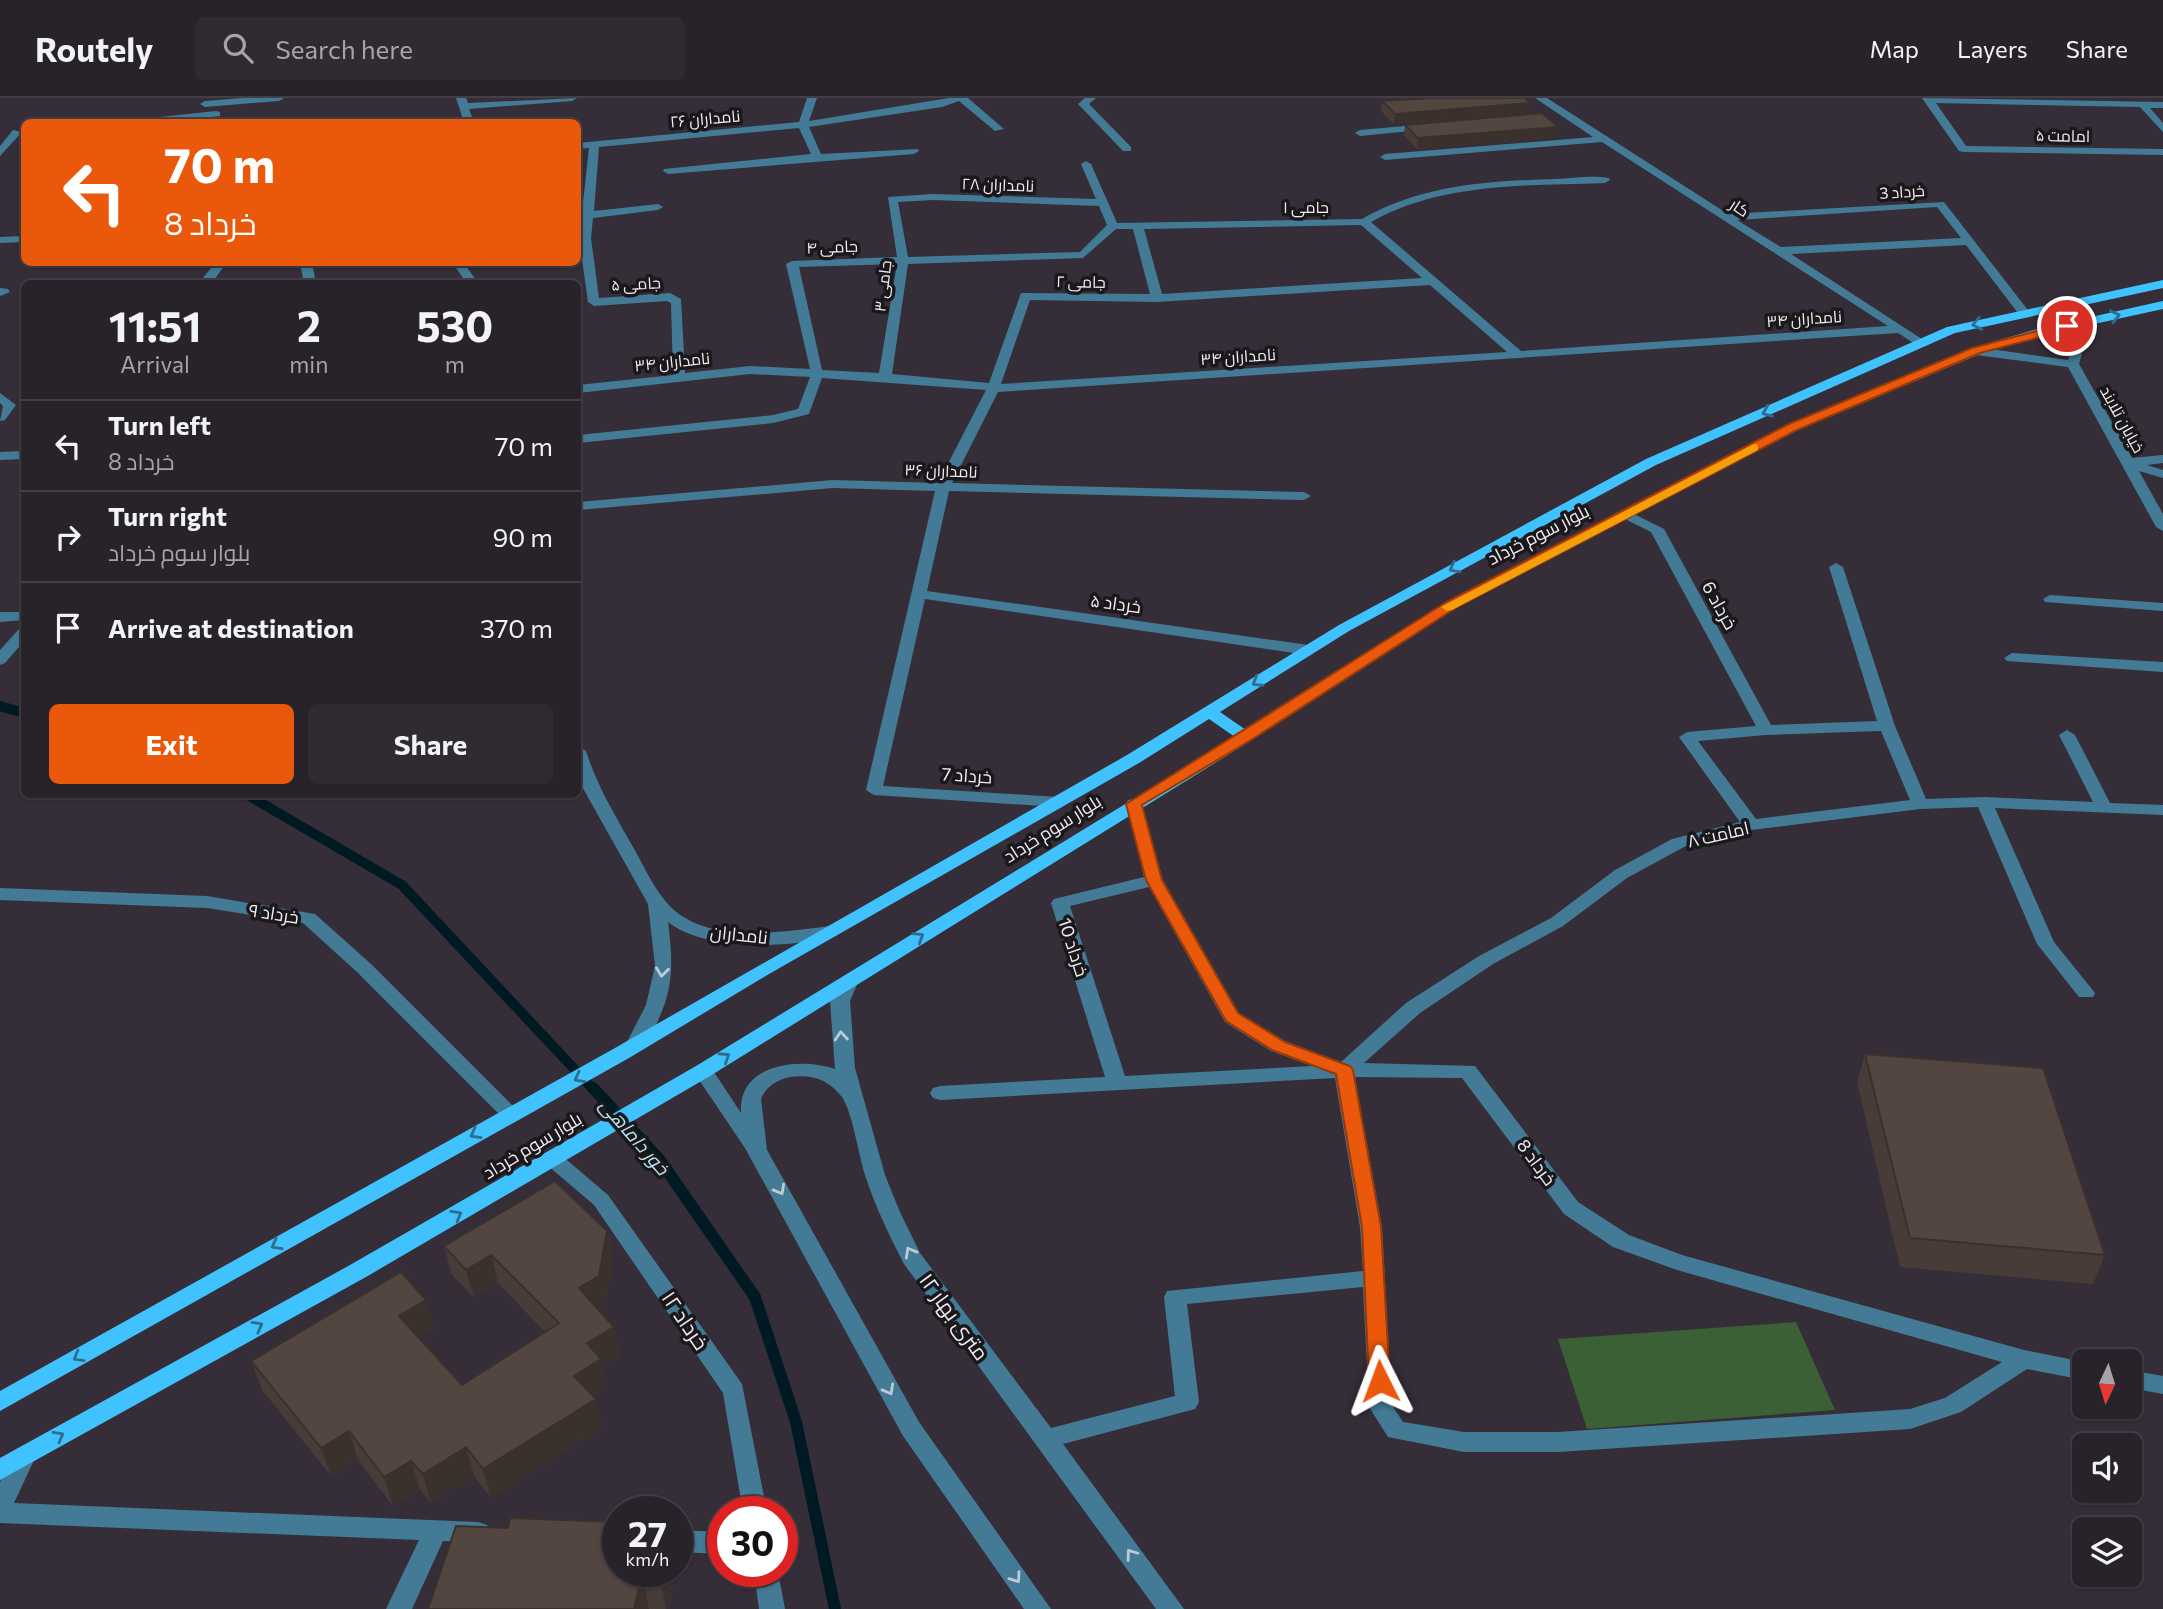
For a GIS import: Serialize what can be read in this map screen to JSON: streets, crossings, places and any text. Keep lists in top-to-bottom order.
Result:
{
  "streets": {
    "main road": ["بلوار سوم خرداد"],
    "street": [
      "نامداران ۲۶",
      "امامت ۵",
      "نامداران ۲۸",
      "خرداد 3",
      "جامی ۱",
      "کار",
      "جامی ۴",
      "جامی ۲",
      "جامی ۵",
      "جامی ۳",
      "نامداران ۳۴",
      "خیابان تلابند",
      "نامداران ۳۶",
      "خرداد ۵",
      "خرداد 6",
      "خرداد 7",
      "امامت ۸",
      "خرداد ۹",
      "نامداران",
      "خرداد 10",
      "خرداد 8",
      "۱۲ متری بهار",
      "خرداد ۱۲"
    ]
  },
  "crossings": [
    ["نامداران ۲۶", "جامی ۵"],
    ["نامداران ۲۸", "جامی ۳"],
    ["خرداد 3", "کار"],
    ["خرداد 3", "بلوار سوم خرداد"],
    ["کار", "نامداران ۳۴"],
    ["کار", "بلوار سوم خرداد"],
    ["جامی ۴", "جامی ۳"],
    ["جامی ۴", "نامداران ۳۴"],
    ["جامی ۲", "نامداران ۳۴"],
    ["جامی ۵", "نامداران ۳۴"],
    ["جامی ۳", "نامداران ۳۴"],
    ["بلوار سوم خرداد", "خرداد ۵"],
    ["بلوار سوم خرداد", "خرداد 6"],
    ["بلوار سوم خرداد", "خرداد 7"],
    ["بلوار سوم خرداد", "خرداد ۹"],
    ["بلوار سوم خرداد", "نامداران"],
    ["بلوار سوم خرداد", "خرداد 8"],
    ["بلوار سوم خرداد", "۱۲ متری بهار"],
    ["بلوار سوم خرداد", "خرداد ۱۲"],
    ["خرداد ۵", "خرداد 7"],
    ["امامت ۸", "خرداد 8"],
    ["خرداد 10", "خرداد 8"]
  ],
  "water": ["خور داماهی"],
  "north": "bottom",
  "page": {
    "header": "Routely",
    "search": "Search here",
    "nav": ["Map", "Layers", "Share"],
    "turn": ["70 m", "خرداد 8"],
    "eta": [
      "11:51",
      "Arrival",
      "2",
      "min",
      "530",
      "m"
    ],
    "list": [
      {
        "name": "Turn left",
        "note": "خرداد 8",
        "value": "70 m"
      },
      {
        "name": "Turn right",
        "note": "بلوار سوم خرداد",
        "value": "90 m"
      },
      {
        "name": "Arrive at destination",
        "value": "370 m"
      }
    ],
    "buttons": ["Exit", "Share"],
    "speed": "27 km/h",
    "limit": "30"
  }
}
